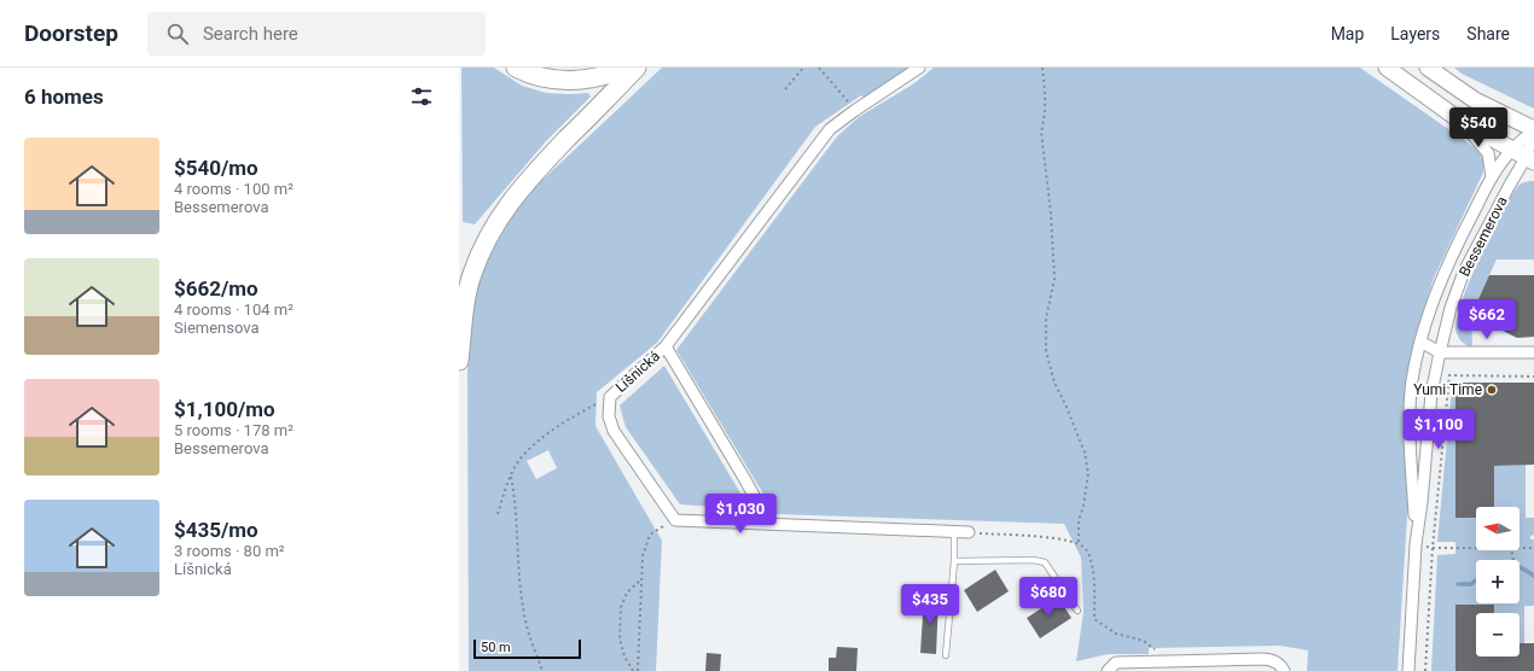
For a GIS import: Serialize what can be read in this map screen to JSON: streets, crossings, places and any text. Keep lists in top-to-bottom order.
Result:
{
  "streets": {
    "street": ["Bessemerova", "Líšnická"]
  },
  "places": ["Yumi Time"],
  "scale_bar": "50 m",
  "north": "left",
  "page": {
    "header": "Doorstep",
    "search": "Search here",
    "nav": ["Map", "Layers", "Share"],
    "heading": "6 homes",
    "price": [
      "$540",
      "$662",
      "$1,100",
      "$1,030",
      "$680",
      "$435"
    ],
    "list": [
      {
        "name": "$540/mo",
        "note": "4 rooms · 100 m² · Bessemerova"
      },
      {
        "name": "$662/mo",
        "note": "4 rooms · 104 m² · Siemensova"
      },
      {
        "name": "$1,100/mo",
        "note": "5 rooms · 178 m² · Bessemerova"
      },
      {
        "name": "$435/mo",
        "note": "3 rooms · 80 m² · Líšnická"
      }
    ],
    "map_buttons": ["+", "−"],
    "scale": "50 m"
  }
}
